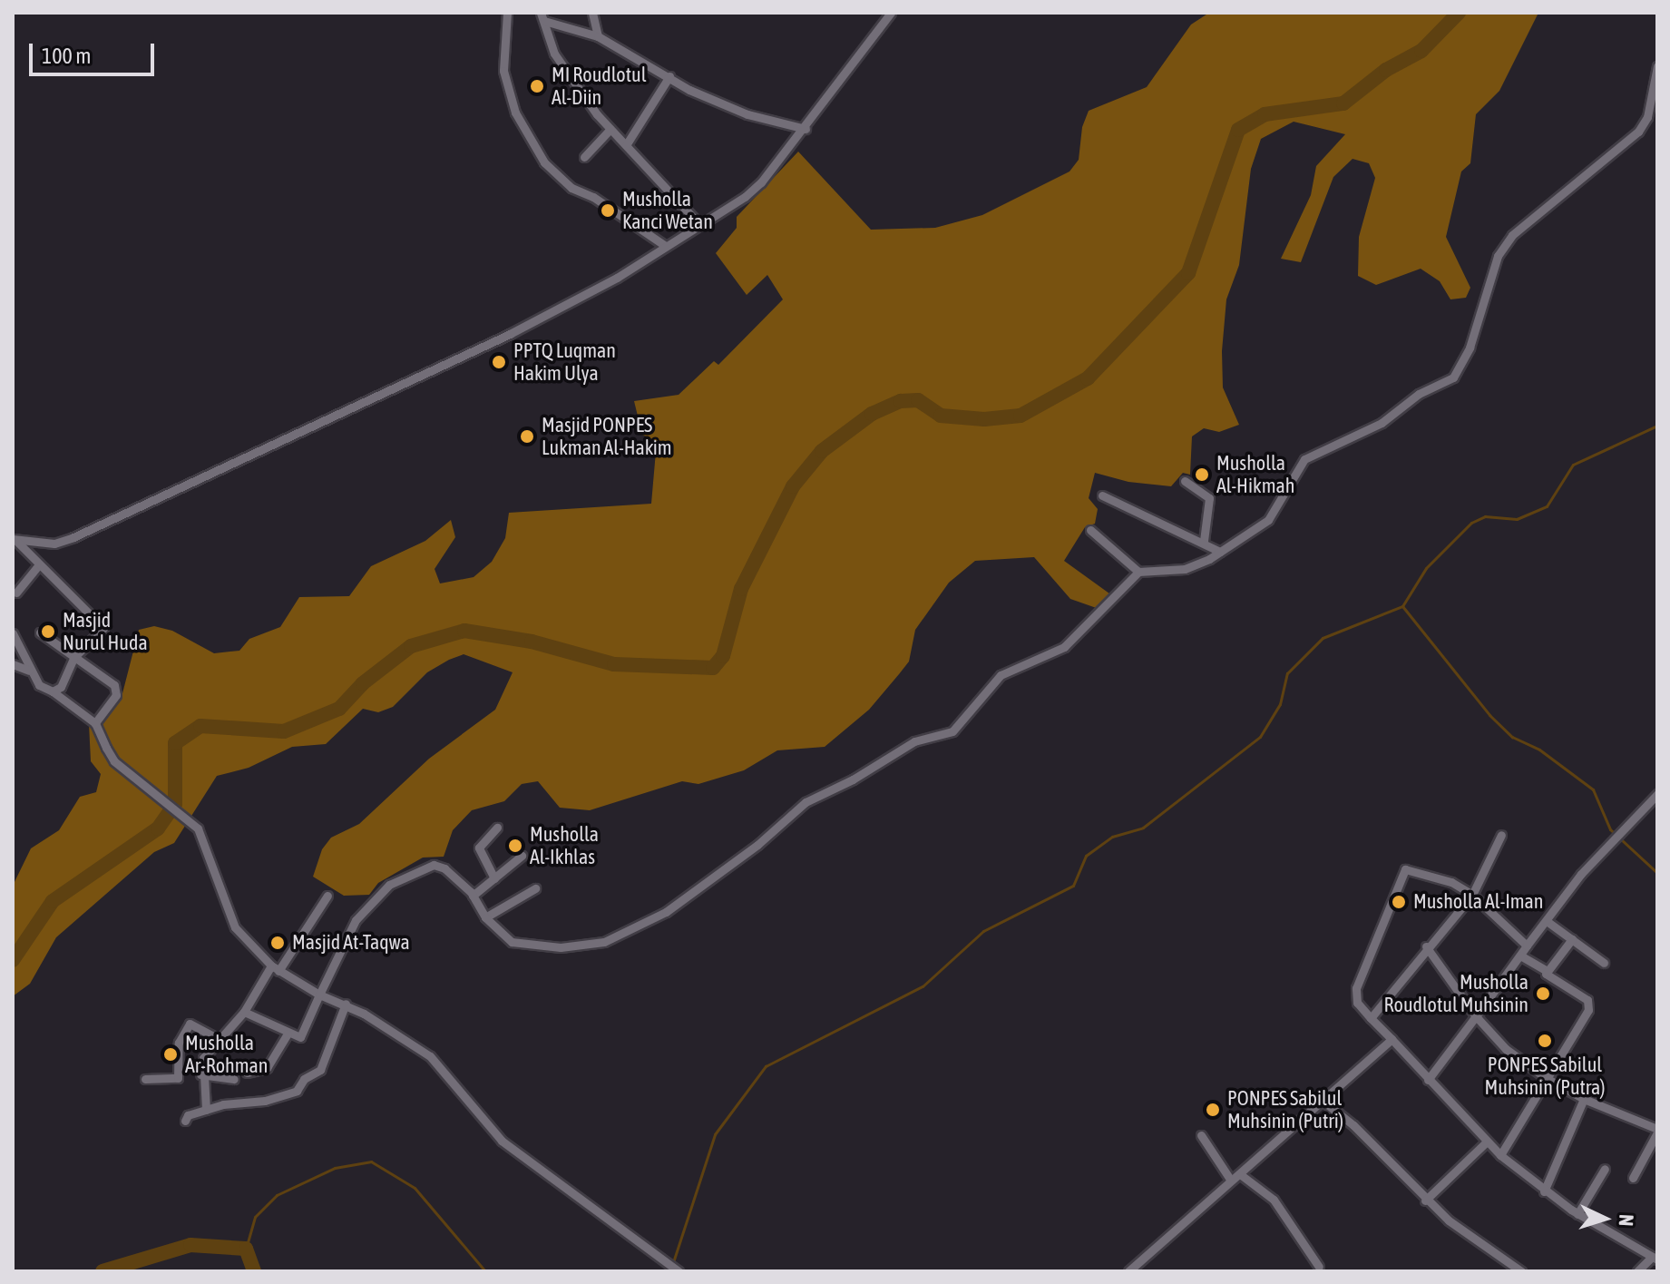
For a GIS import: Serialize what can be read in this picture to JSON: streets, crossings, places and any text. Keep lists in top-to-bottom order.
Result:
{
  "places": [
    "MI Roudlotul Al-Diin",
    "Musholla Kanci Wetan",
    "PPTQ Luqman Hakim Ulya",
    "Masjid PONPES Lukman Al-Hakim",
    "Musholla Al-Hikmah",
    "Masjid Nurul Huda",
    "Musholla Al-Ikhlas",
    "Musholla Al-Iman",
    "Masjid At-Taqwa",
    "Musholla Roudlotul Muhsinin",
    "PONPES Sabilul Muhsinin (Putra)",
    "Musholla Ar-Rohman",
    "PONPES Sabilul Muhsinin (Putri)"
  ],
  "scale_bar": "100 m",
  "north": "right"
}
